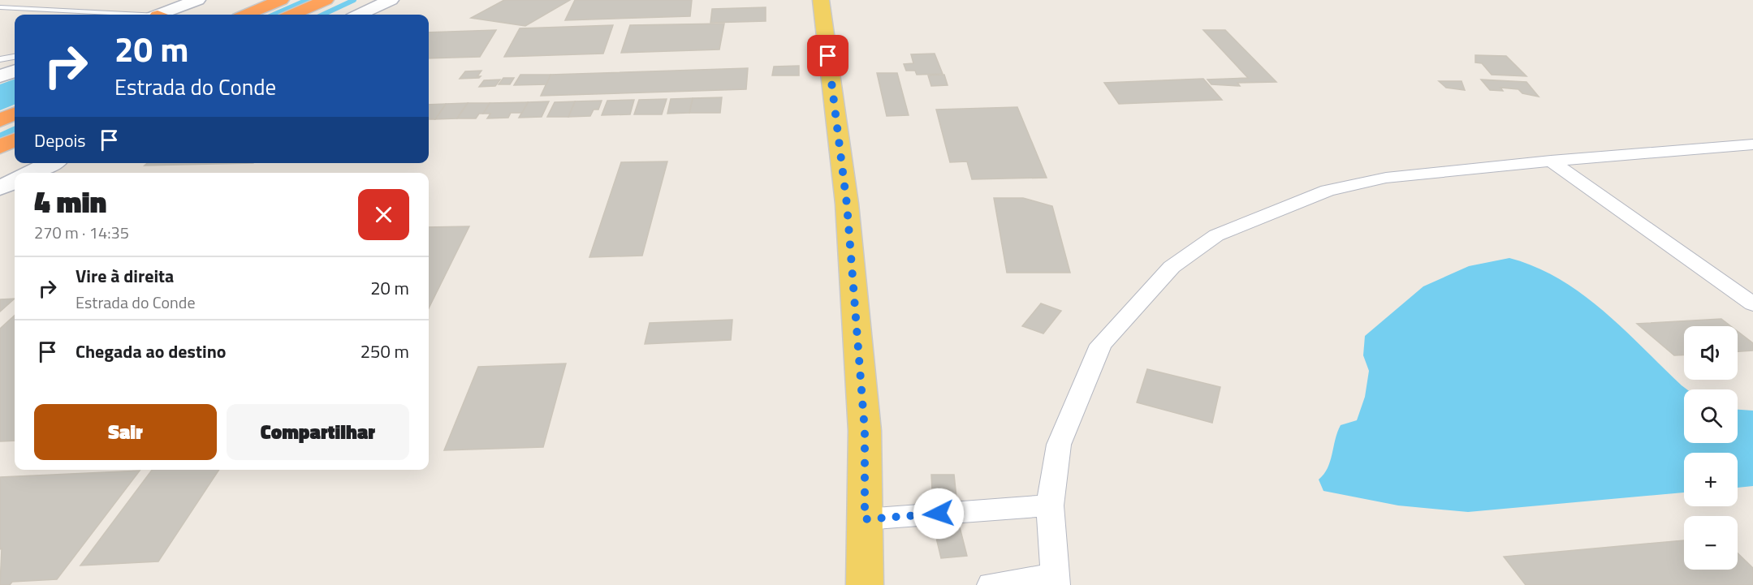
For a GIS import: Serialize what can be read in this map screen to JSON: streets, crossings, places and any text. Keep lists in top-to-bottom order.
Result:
{
  "page": {
    "turn": ["20 m", "Estrada do Conde"],
    "then": "Depois",
    "heading": ["4 min", "270 m · 14:35"],
    "list": [
      {
        "name": "Vire à direita",
        "note": "Estrada do Conde",
        "value": "20 m"
      },
      {
        "name": "Chegada ao destino",
        "value": "250 m"
      }
    ],
    "map_buttons": ["+", "−"],
    "buttons": ["Sair", "Compartilhar"]
  }
}
